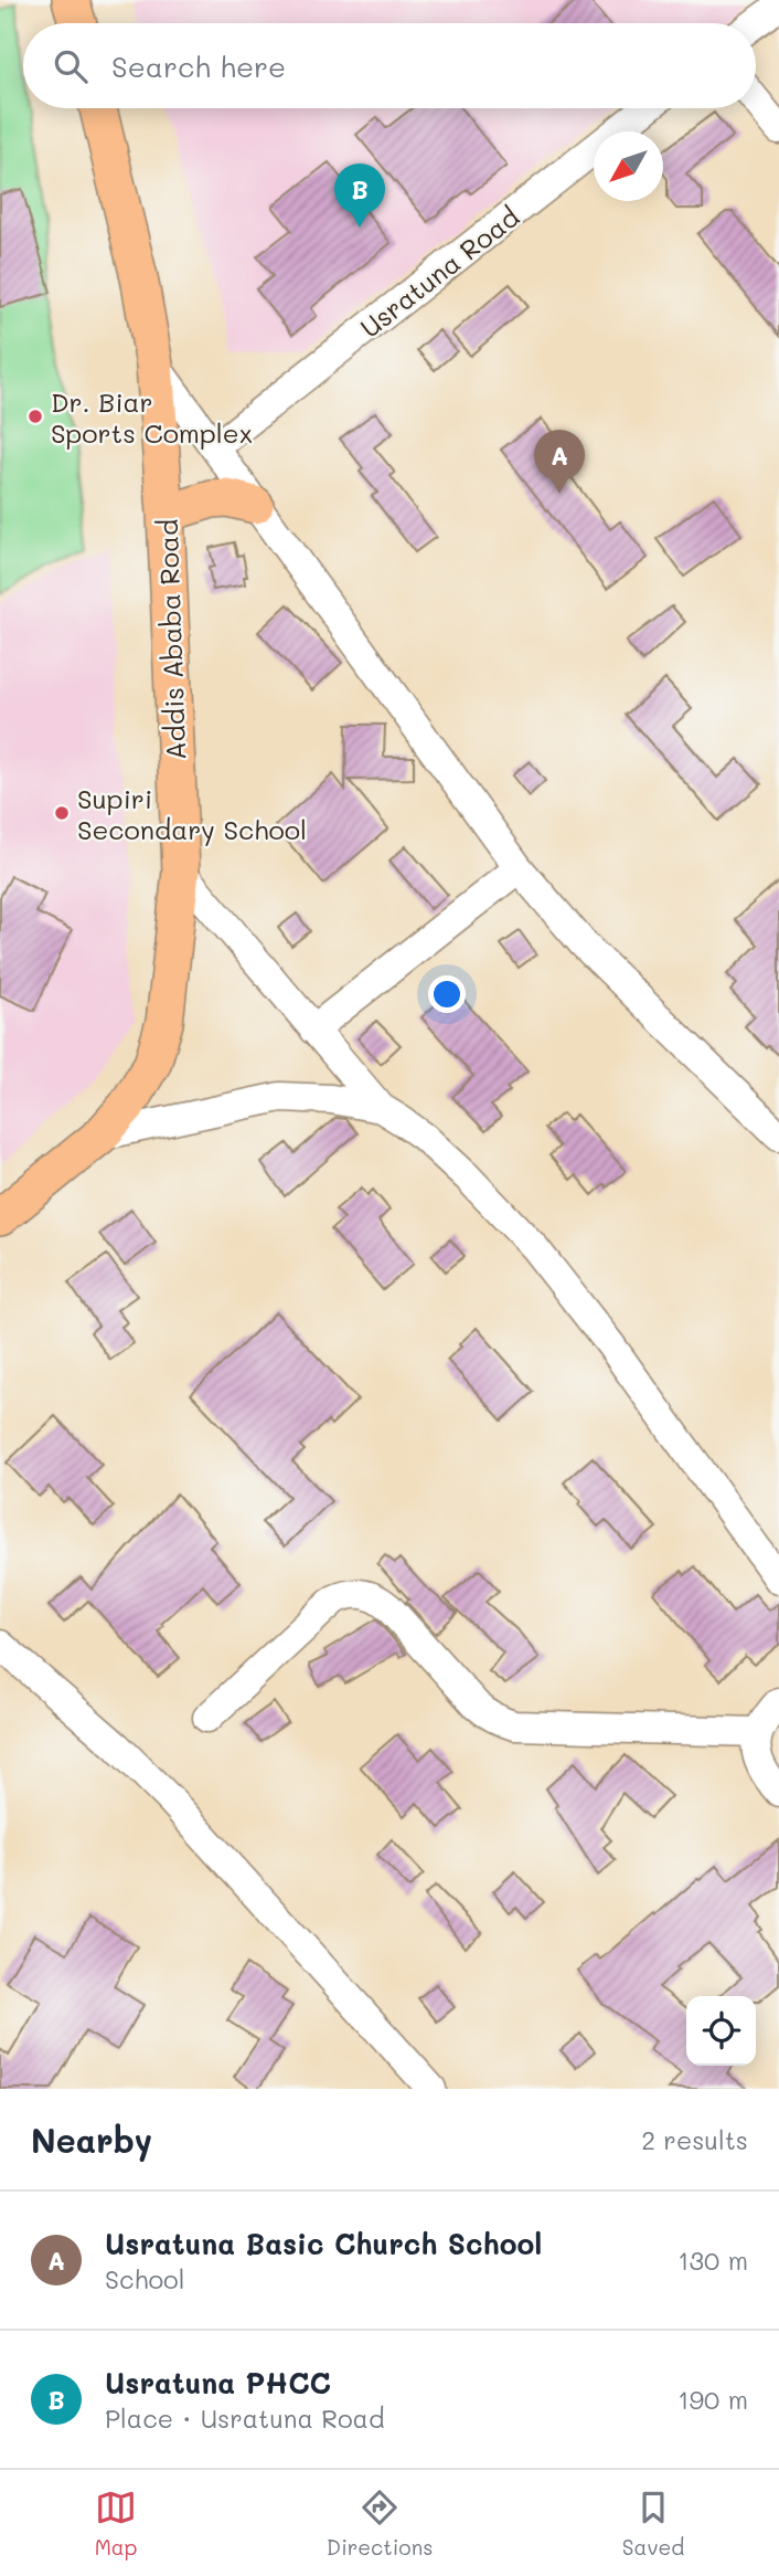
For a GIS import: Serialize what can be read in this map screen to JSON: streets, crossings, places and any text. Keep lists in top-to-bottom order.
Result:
{
  "streets": {
    "main road": ["Addis Ababa Road"],
    "street": ["Usratuna Road"]
  },
  "places": ["Dr. Biar Sports Complex", "Supiri Secondary School"],
  "north": "bottom left",
  "page": {
    "search": "Search here",
    "pins": ["B", "A"],
    "heading": ["Nearby", "2 results"],
    "list": [
      {
        "mark": "A",
        "name": "Usratuna Basic Church School",
        "note": "School",
        "value": "130 m"
      },
      {
        "mark": "B",
        "name": "Usratuna PHCC",
        "note": "Place · Usratuna Road",
        "value": "190 m"
      }
    ],
    "nav": ["Map", "Directions", "Saved"]
  }
}
